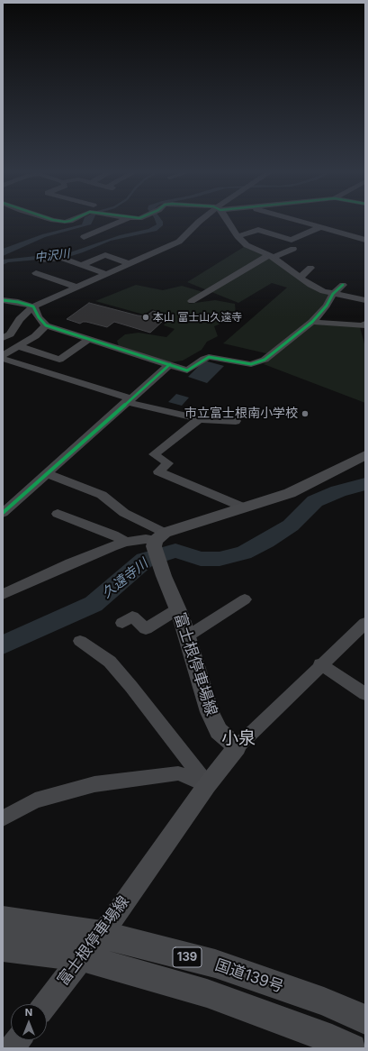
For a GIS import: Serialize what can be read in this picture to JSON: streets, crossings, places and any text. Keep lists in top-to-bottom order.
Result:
{
  "streets": {
    "highway": ["139", "国道139号"],
    "main road": ["富士根停車場線"]
  },
  "crossings": [
    ["富士根停車場線", "139"],
    ["富士根停車場線", "国道139号"]
  ],
  "districts": ["小泉"],
  "water": ["中沢川", "久遠寺川"],
  "places": ["本山 富士山久遠寺", "市立富士根南小学校"],
  "north": "top"
}
